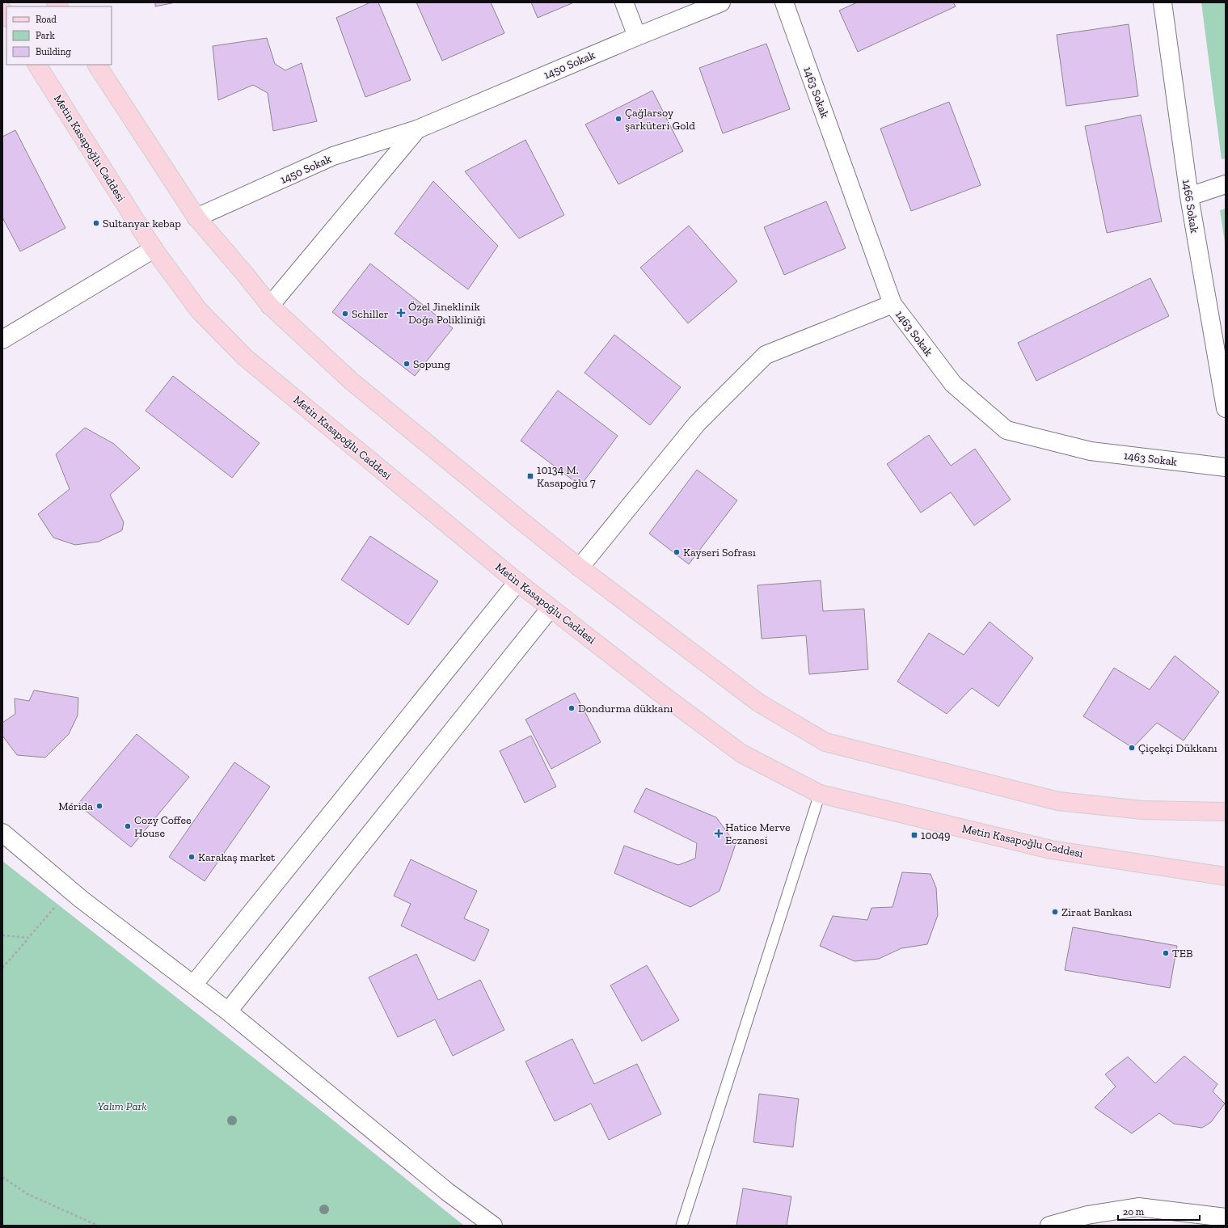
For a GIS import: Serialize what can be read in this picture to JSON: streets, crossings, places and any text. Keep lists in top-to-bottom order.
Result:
{
  "streets": {
    "main road": ["Metin Kasapoğlu Caddesi"],
    "street": ["1450 Sokak", "1463 Sokak", "1466 Sokak"]
  },
  "parks": ["Yalım Park"],
  "places": {
    "other": [
      "Çağlarsoy şarküteri Gold",
      "Sultanyar kebap",
      "Schiller",
      "Sopung",
      "Kayseri Sofrası",
      "Dondurma dükkanı",
      "Çiçekçi Dükkanı",
      "Mérida",
      "Cozy Coffee House",
      "Karakaş market",
      "Ziraat Bankası",
      "TEB"
    ],
    "health": ["Özel Jineklinik Doğa Polikliniği", "Hatice Merve Eczanesi"],
    "transit": ["10134 M. Kasapoğlu 7", "10049"]
  },
  "legend": ["Road", "Park", "Building"],
  "scale_bar": "20 m"
}
